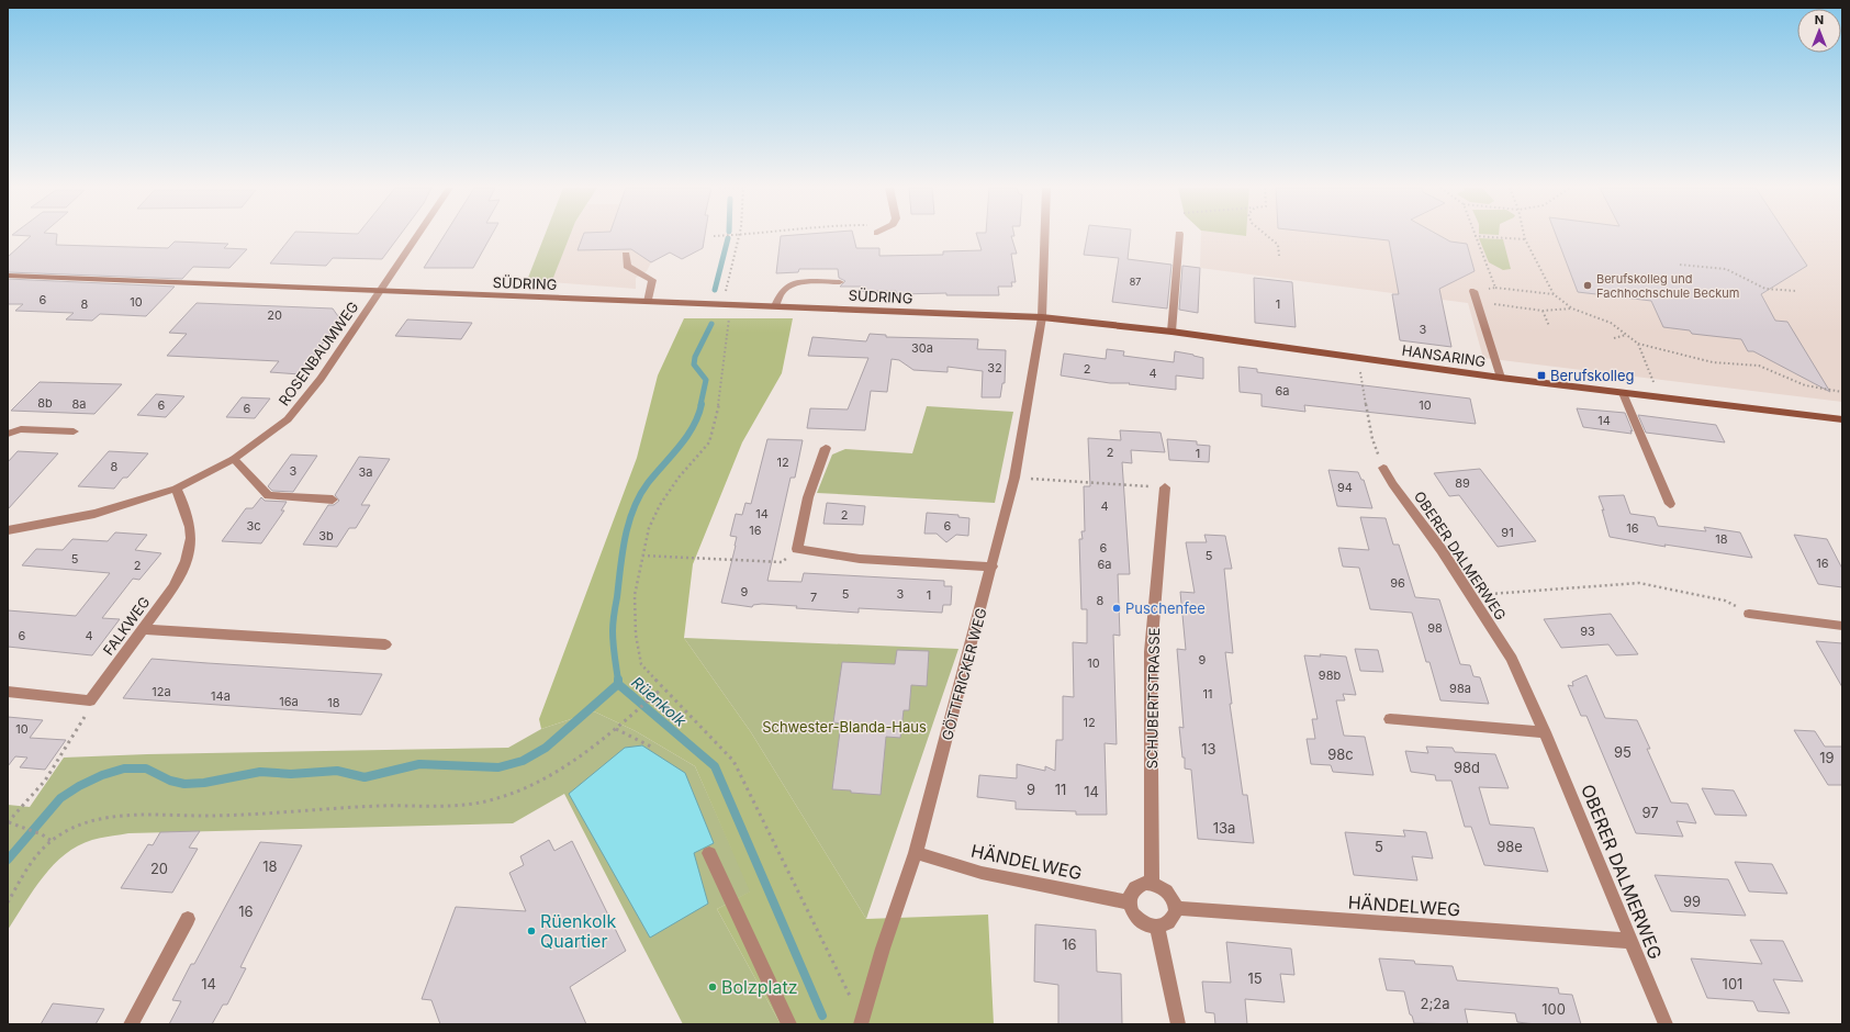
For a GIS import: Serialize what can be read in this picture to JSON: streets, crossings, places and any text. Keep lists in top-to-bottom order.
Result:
{
  "streets": {
    "street": [
      "SÜDRING",
      "ROSENBAUMWEG",
      "HANSARING",
      "OBERER DALMERWEG",
      "FALKWEG",
      "GÖTTFRICKER WEG",
      "SCHUBERTSTRASSE",
      "HÄNDELWEG"
    ]
  },
  "crossings": [
    ["SÜDRING", "ROSENBAUMWEG"],
    ["SÜDRING", "HANSARING"],
    ["SÜDRING", "GÖTTFRICKER WEG"],
    ["ROSENBAUMWEG", "FALKWEG"],
    ["HANSARING", "GÖTTFRICKER WEG"],
    ["OBERER DALMERWEG", "HÄNDELWEG"],
    ["GÖTTFRICKER WEG", "HÄNDELWEG"],
    ["SCHUBERTSTRASSE", "HÄNDELWEG"]
  ],
  "water": ["Rüenkolk"],
  "parks": ["Schwester-Blanda-Haus"],
  "places": {
    "other": [
      "Berufskolleg und Fachhochschule Beckum",
      "Puschenfee",
      "Rüenkolk Quartier",
      "Bolzplatz"
    ],
    "transit": ["Berufskolleg"]
  },
  "house_numbers": [
    "87",
    "6",
    "10",
    "8",
    "1",
    "20",
    "3",
    "30a",
    "32",
    "2",
    "4",
    "6a",
    "8b",
    "8a",
    "6",
    "10",
    "6",
    "14",
    "2",
    "1",
    "12",
    "8",
    "3",
    "3a",
    "89",
    "94",
    "4",
    "14",
    "2",
    "3c",
    "6",
    "16",
    "16",
    "91",
    "3b",
    "18",
    "6",
    "5",
    "5",
    "16",
    "6a",
    "2",
    "96",
    "9",
    "5",
    "3",
    "1",
    "7",
    "8",
    "98",
    "93",
    "6",
    "4",
    "9",
    "10",
    "98b",
    "98a",
    "12a",
    "11",
    "14a",
    "16a",
    "18",
    "12",
    "10",
    "13",
    "95",
    "98c",
    "19",
    "98d",
    "9",
    "11",
    "14",
    "97",
    "13a",
    "5",
    "98e",
    "18",
    "20",
    "99",
    "16",
    "16",
    "15",
    "14",
    "101",
    "2;2a",
    "100"
  ],
  "north": "top"
}
